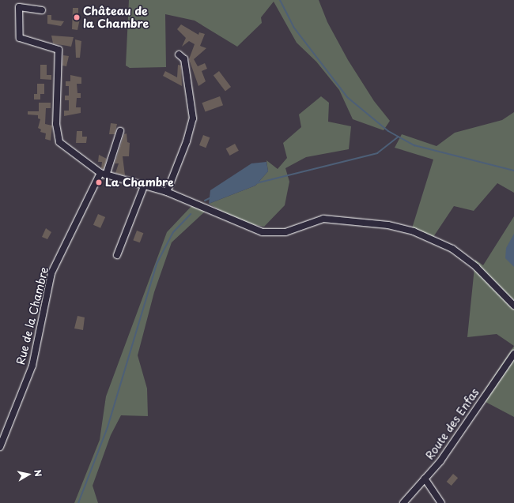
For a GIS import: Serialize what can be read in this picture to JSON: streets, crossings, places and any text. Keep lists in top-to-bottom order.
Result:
{
  "streets": {
    "street": ["Rue de la Chambre", "Route des Enfas"]
  },
  "places": ["Château de la Chambre", "La Chambre"],
  "north": "right"
}
